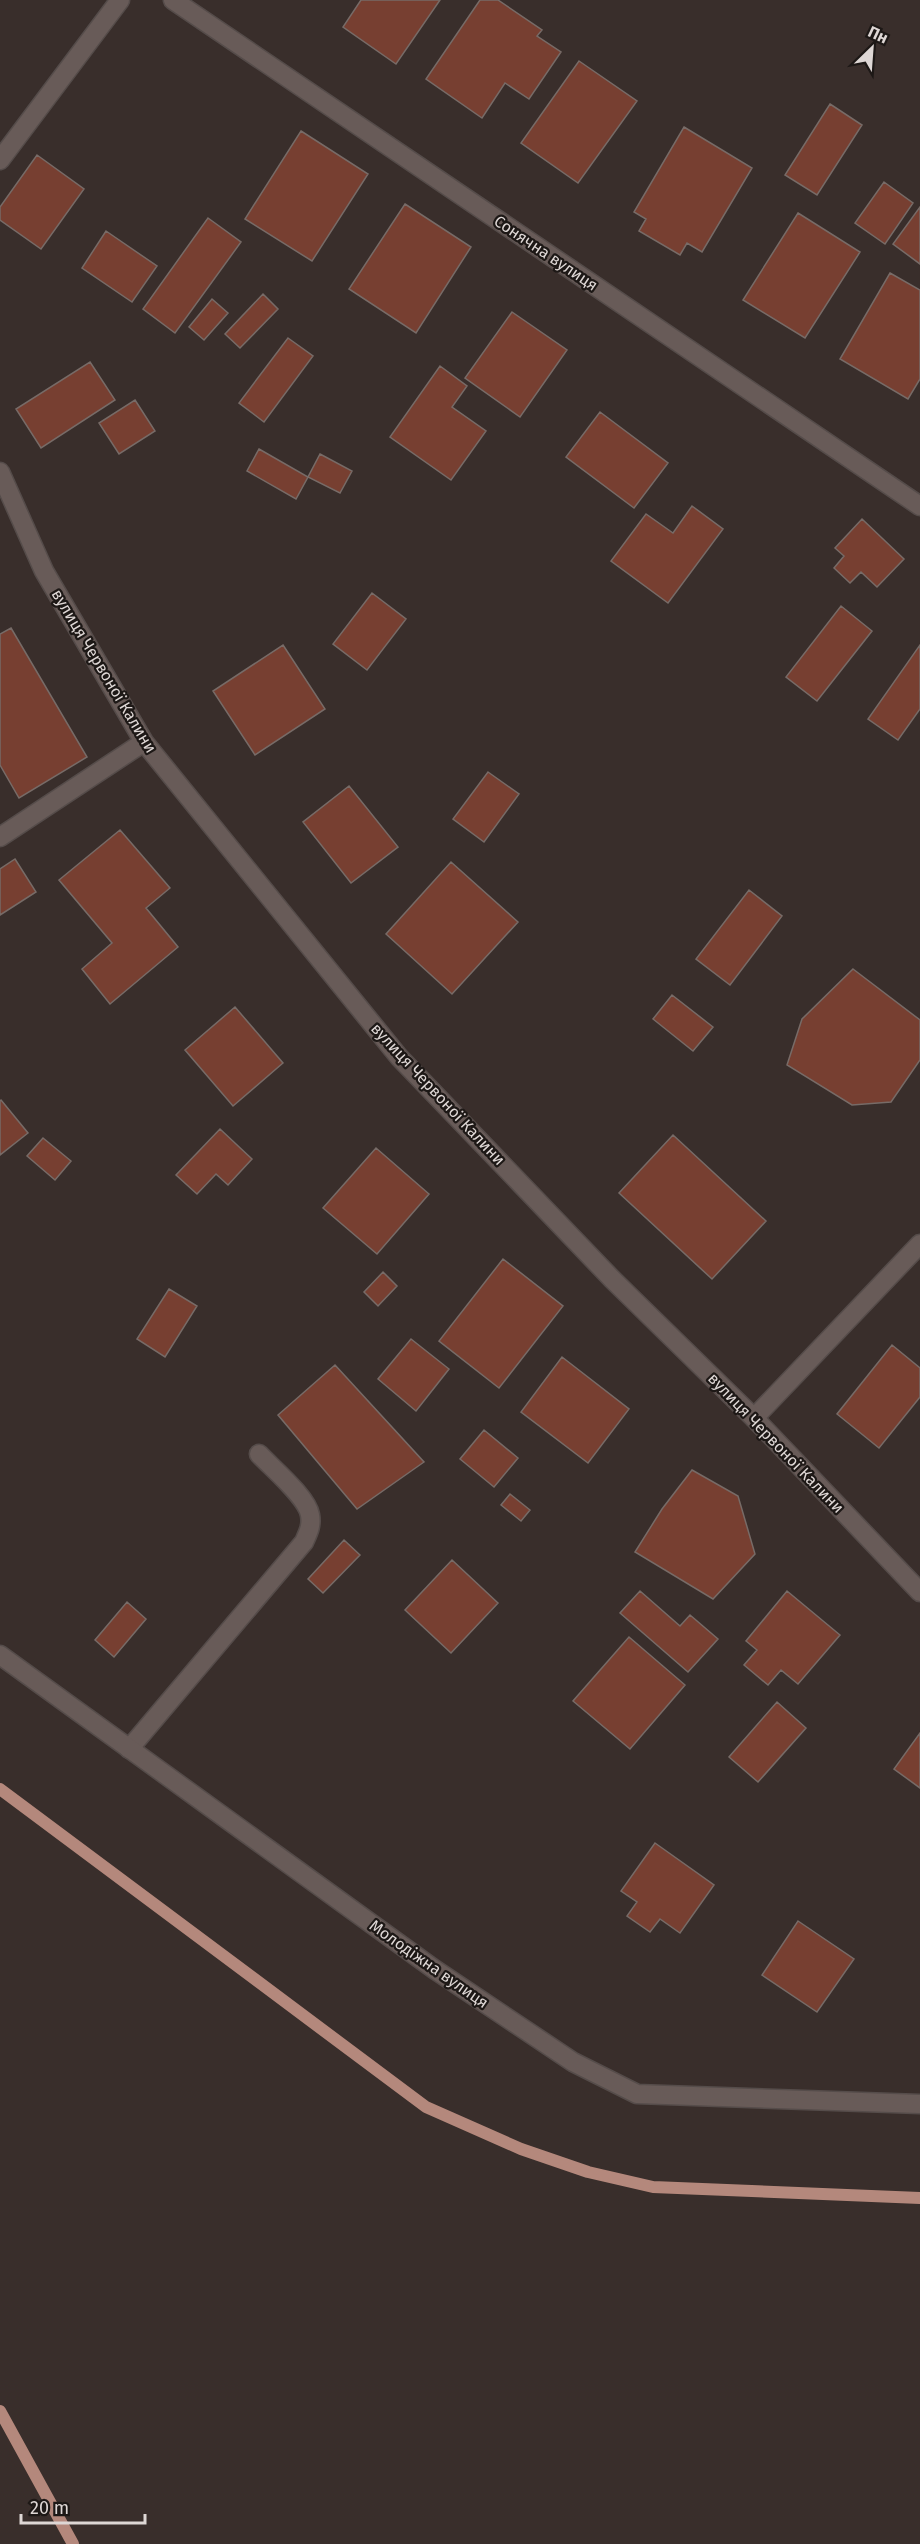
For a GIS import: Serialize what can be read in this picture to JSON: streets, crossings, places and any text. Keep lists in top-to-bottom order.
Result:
{
  "streets": {
    "street": ["Сонячна вулиця", "вулиця Червоної Калини", "Молодіжна вулиця"]
  },
  "scale_bar": "20 m",
  "north": "top right"
}
